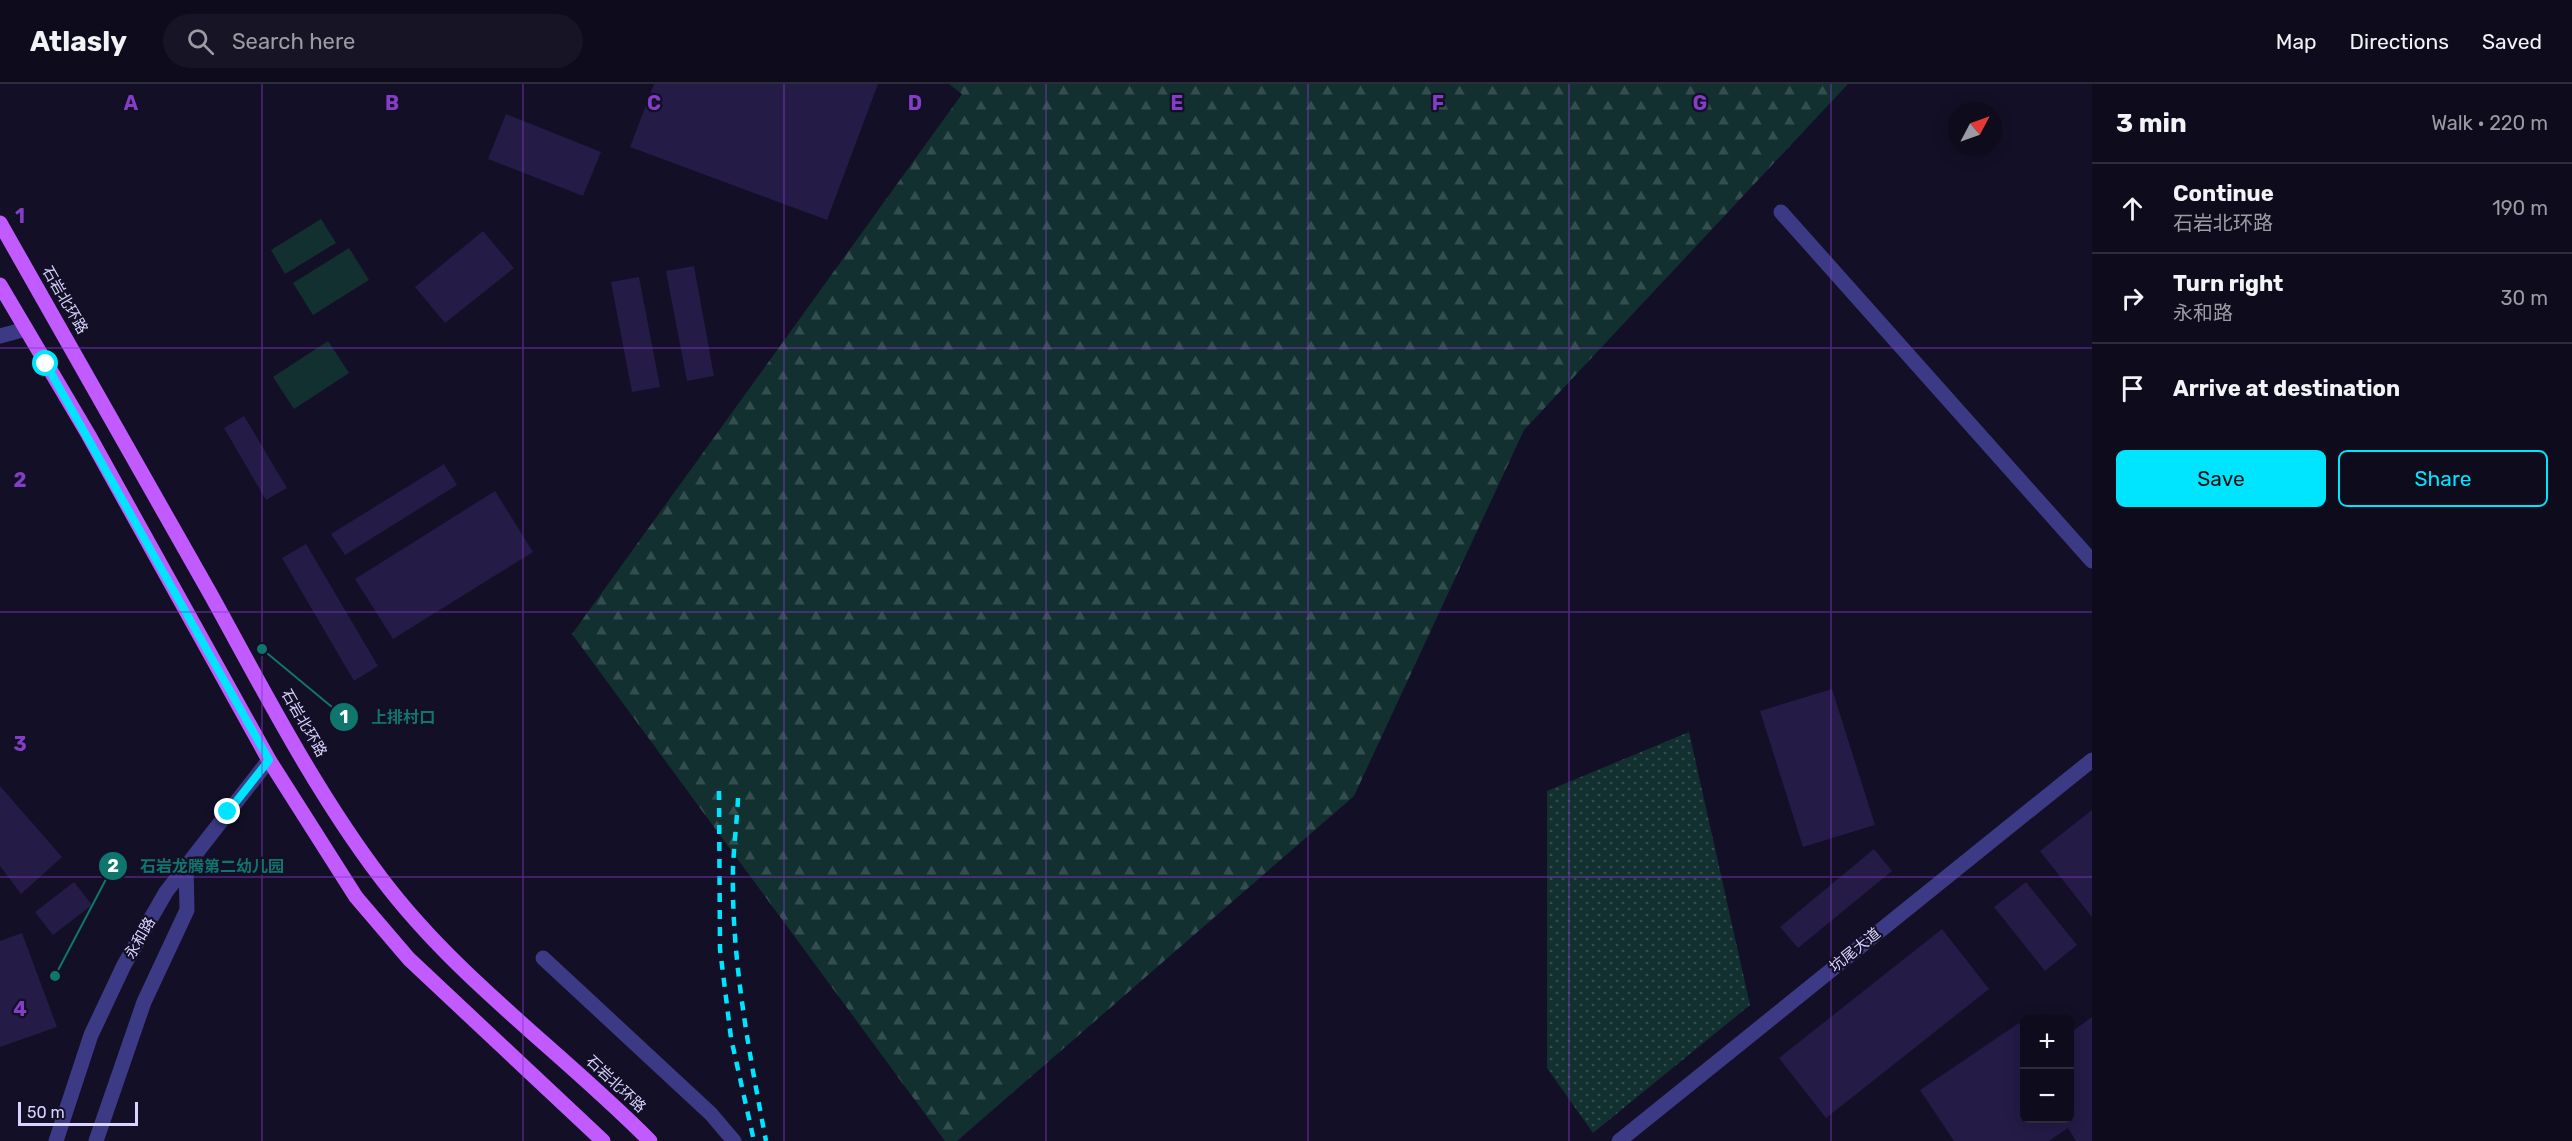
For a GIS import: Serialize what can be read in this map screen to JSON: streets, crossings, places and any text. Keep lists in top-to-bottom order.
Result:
{
  "streets": {
    "main road": ["石岩北环路"],
    "street": ["永和路", "坑尾大道"]
  },
  "places": ["上排村口", "石岩龙腾第二幼儿园"],
  "scale_bar": "50 m",
  "north": "top right",
  "page": {
    "header": "Atlasly",
    "search": "Search here",
    "nav": ["Map", "Directions", "Saved"],
    "heading": ["3 min", "Walk · 220 m"],
    "list": [
      ["Continue", "石岩北环路", "190 m"],
      ["Turn right", "永和路", "30 m"],
      "Arrive at destination"
    ],
    "buttons": ["Save", "Share"],
    "map_buttons": ["+", "−"],
    "scale": "50 m"
  },
  "grid": {
    "columns": [
      "A",
      "B",
      "C",
      "D",
      "E",
      "F",
      "G"
    ],
    "rows": [
      "1",
      "2",
      "3",
      "4"
    ]
  }
}
